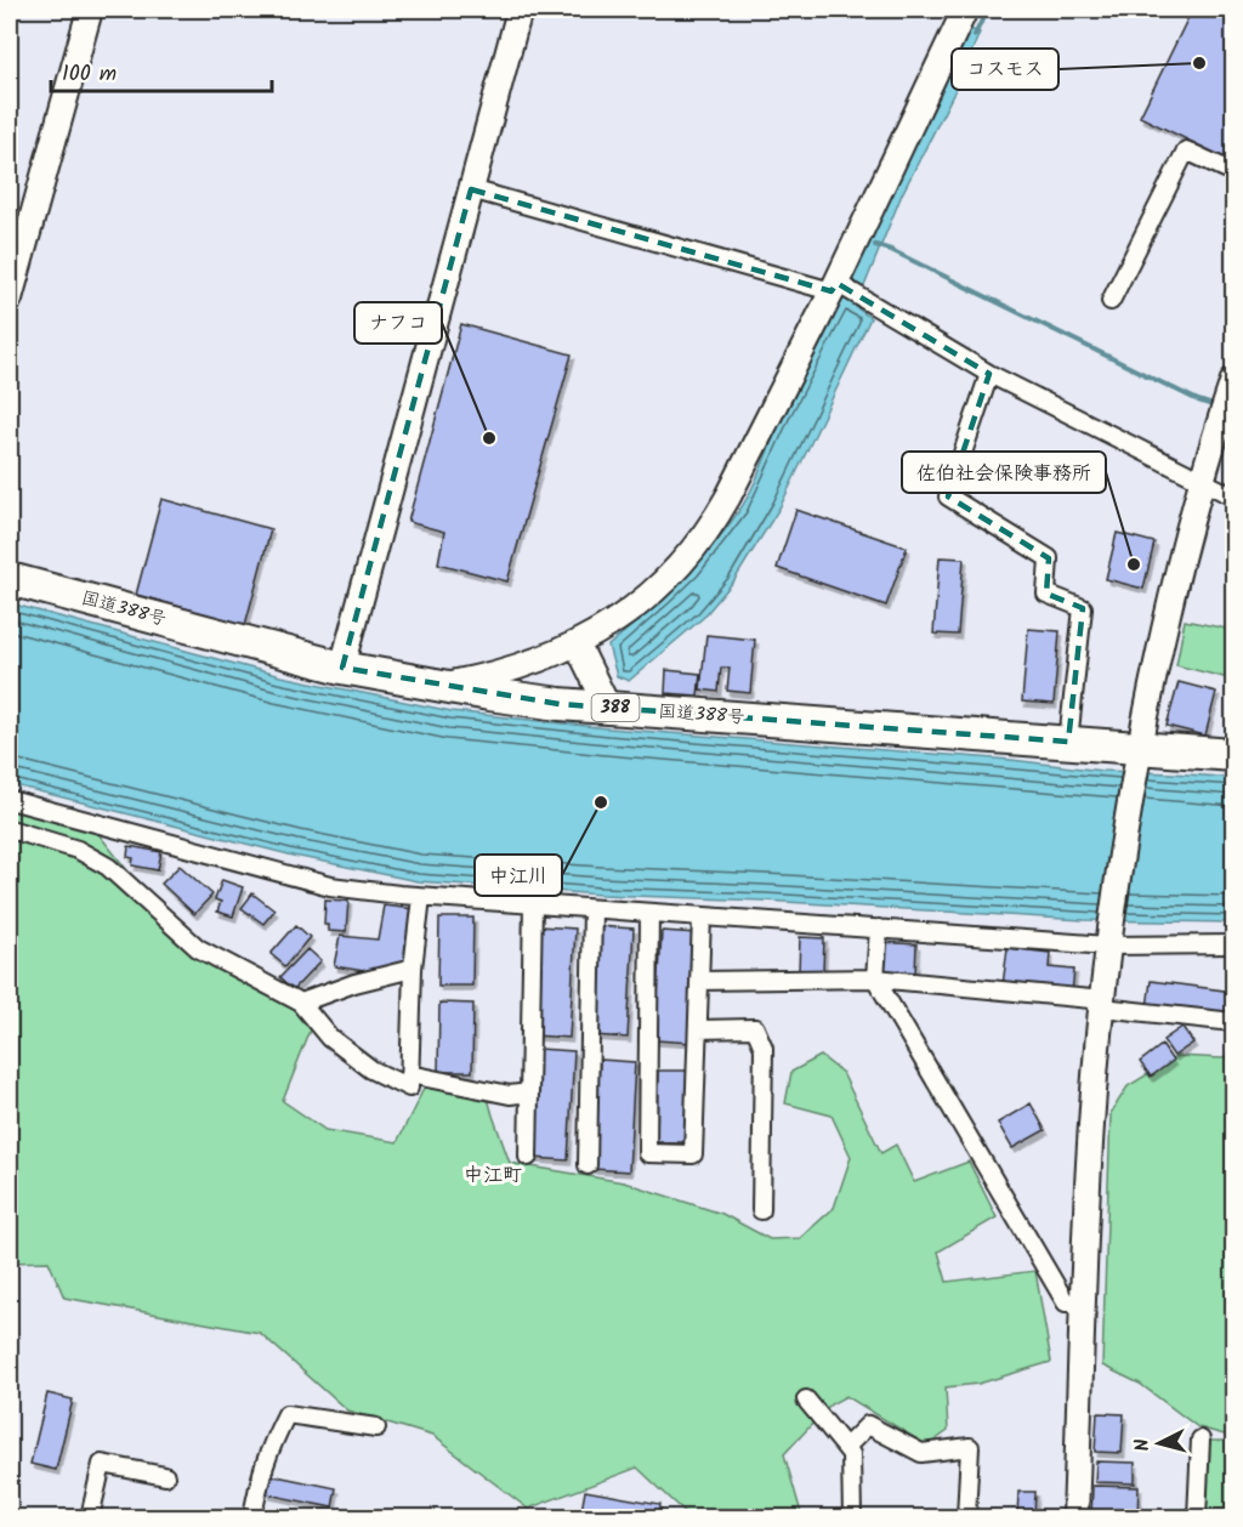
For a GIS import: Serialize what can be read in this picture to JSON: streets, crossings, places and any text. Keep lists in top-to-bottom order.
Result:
{
  "streets": {
    "highway": ["国道388号", "388"]
  },
  "districts": ["中江町"],
  "places": [
    "コスモス",
    "ナフコ",
    "佐伯社会保険事務所",
    "中江川"
  ],
  "scale_bar": "100 m",
  "north": "left"
}
